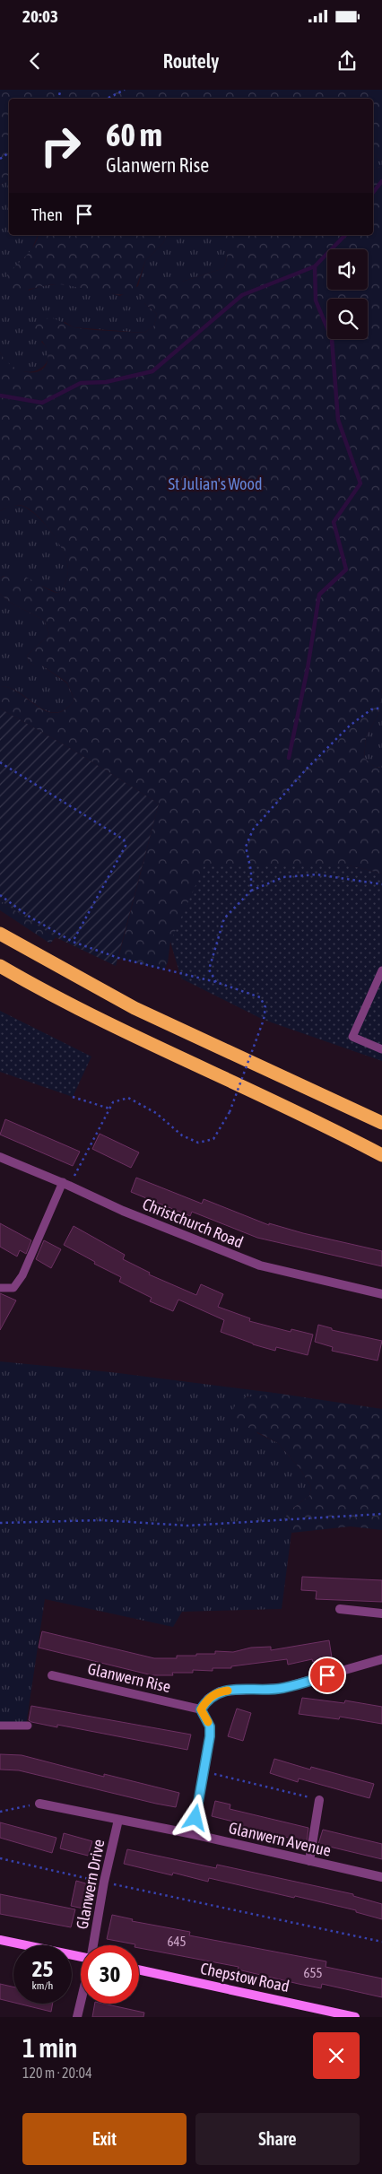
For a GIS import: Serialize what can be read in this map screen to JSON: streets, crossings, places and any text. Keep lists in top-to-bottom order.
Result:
{
  "streets": {
    "main road": ["Chepstow Road"],
    "street": [
      "Christchurch Road",
      "Glanwern Rise",
      "Glanwern Avenue",
      "Glanwern Drive"
    ]
  },
  "crossings": [
    ["Glanwern Avenue", "Glanwern Drive"]
  ],
  "parks": ["St Julian's Wood"],
  "house_numbers": ["645", "655"],
  "page": {
    "status": "20:03",
    "header": "Routely",
    "turn": ["60 m", "Glanwern Rise"],
    "then": "Then",
    "speed": "25 km/h",
    "limit": "30",
    "heading": ["1 min", "120 m · 20:04"],
    "buttons": ["Exit", "Share"]
  }
}
